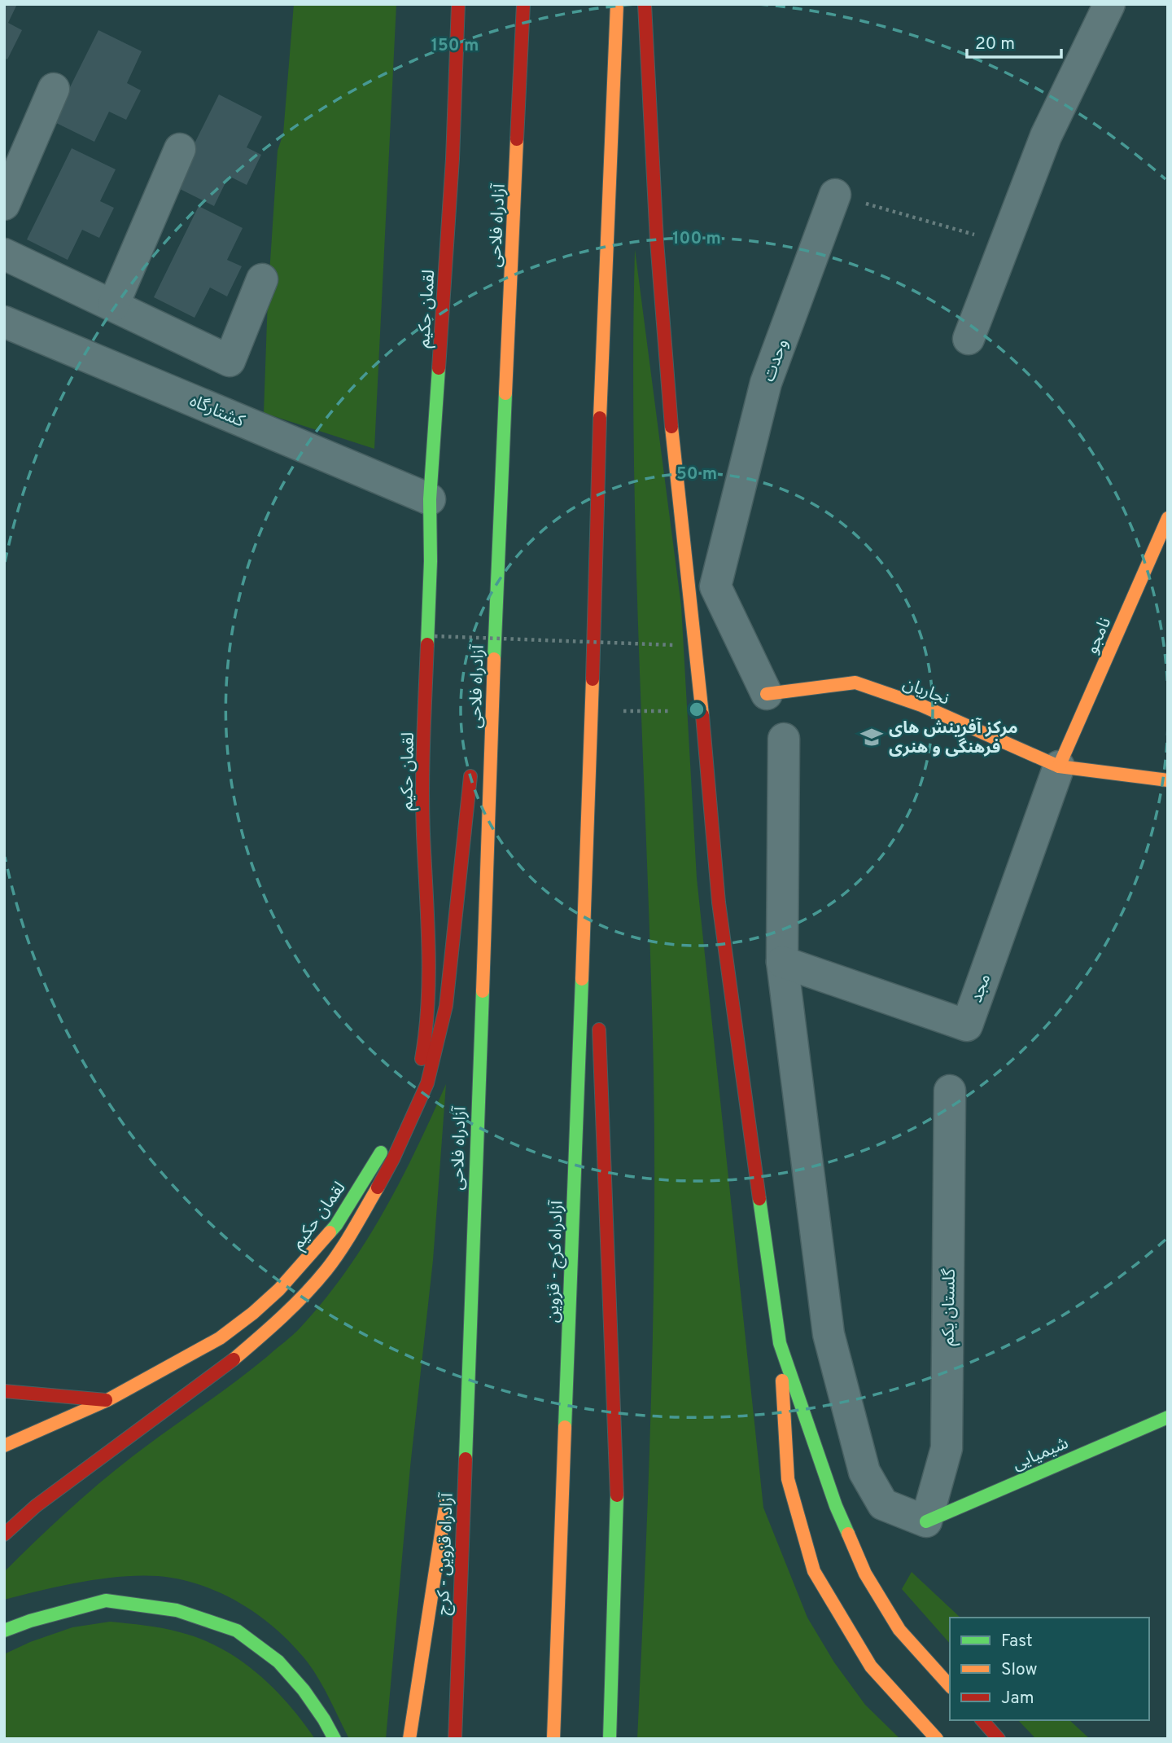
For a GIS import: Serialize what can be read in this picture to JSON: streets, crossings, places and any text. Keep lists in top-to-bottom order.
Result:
{
  "streets": {
    "main road": [
      "آزادراه فلاحی",
      "لقمان حکیم",
      "نامجو",
      "نجاریان",
      "آزادراه کرج - قزوین",
      "شیمیایی",
      "آزادراه قزوین - کرج"
    ],
    "street": [
      "وحدت",
      "کشتارگاه",
      "مجد",
      "گلستان یکم"
    ]
  },
  "crossings": [
    ["آزادراه فلاحی", "آزادراه قزوین - کرج"],
    ["لقمان حکیم", "کشتارگاه"],
    ["وحدت", "نجاریان"],
    ["نامجو", "نجاریان"],
    ["نامجو", "مجد"],
    ["نجاریان", "مجد"],
    ["گلستان یکم", "شیمیایی"]
  ],
  "places": {
    "school or university": ["مرکز آفرینش های فرهنگی و هنری"]
  },
  "legend": ["Fast", "Slow", "Jam"],
  "scale_bar": "20 m",
  "rings": ["150 m", "100 m", "50 m"]
}
